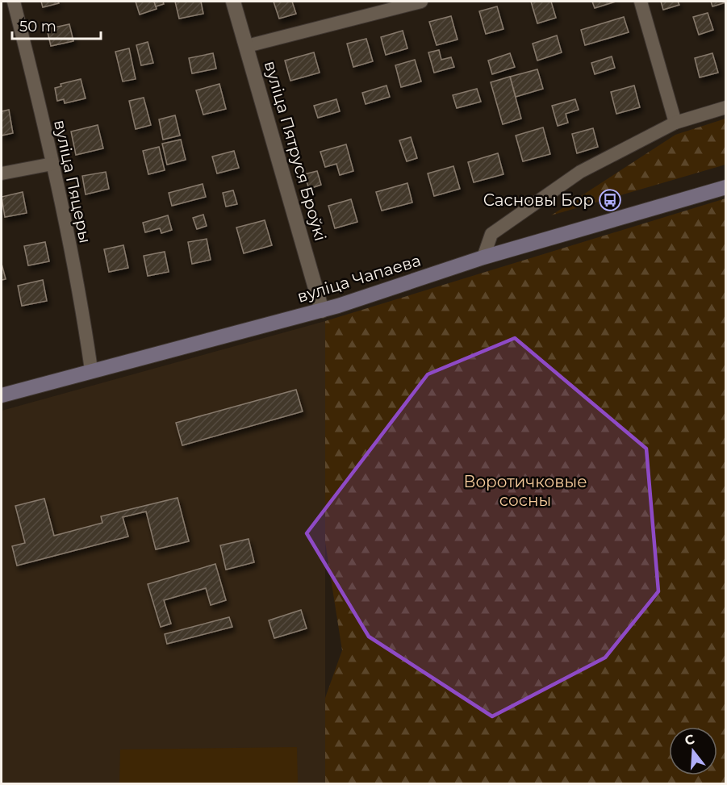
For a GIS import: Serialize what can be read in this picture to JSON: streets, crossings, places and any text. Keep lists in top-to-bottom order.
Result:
{
  "streets": {
    "main road": ["вуліца Чапаева"],
    "street": ["вуліца Пятруся Броўкі", "вуліца Пяцеры"]
  },
  "crossings": [
    ["вуліца Пятруся Броўкі", "вуліца Чапаева"],
    ["вуліца Пяцеры", "вуліца Чапаева"]
  ],
  "parks": ["Воротичковые сосны"],
  "places": {
    "bus stop": ["Сасновы Бор"]
  },
  "scale_bar": "50 m",
  "north": "top"
}
